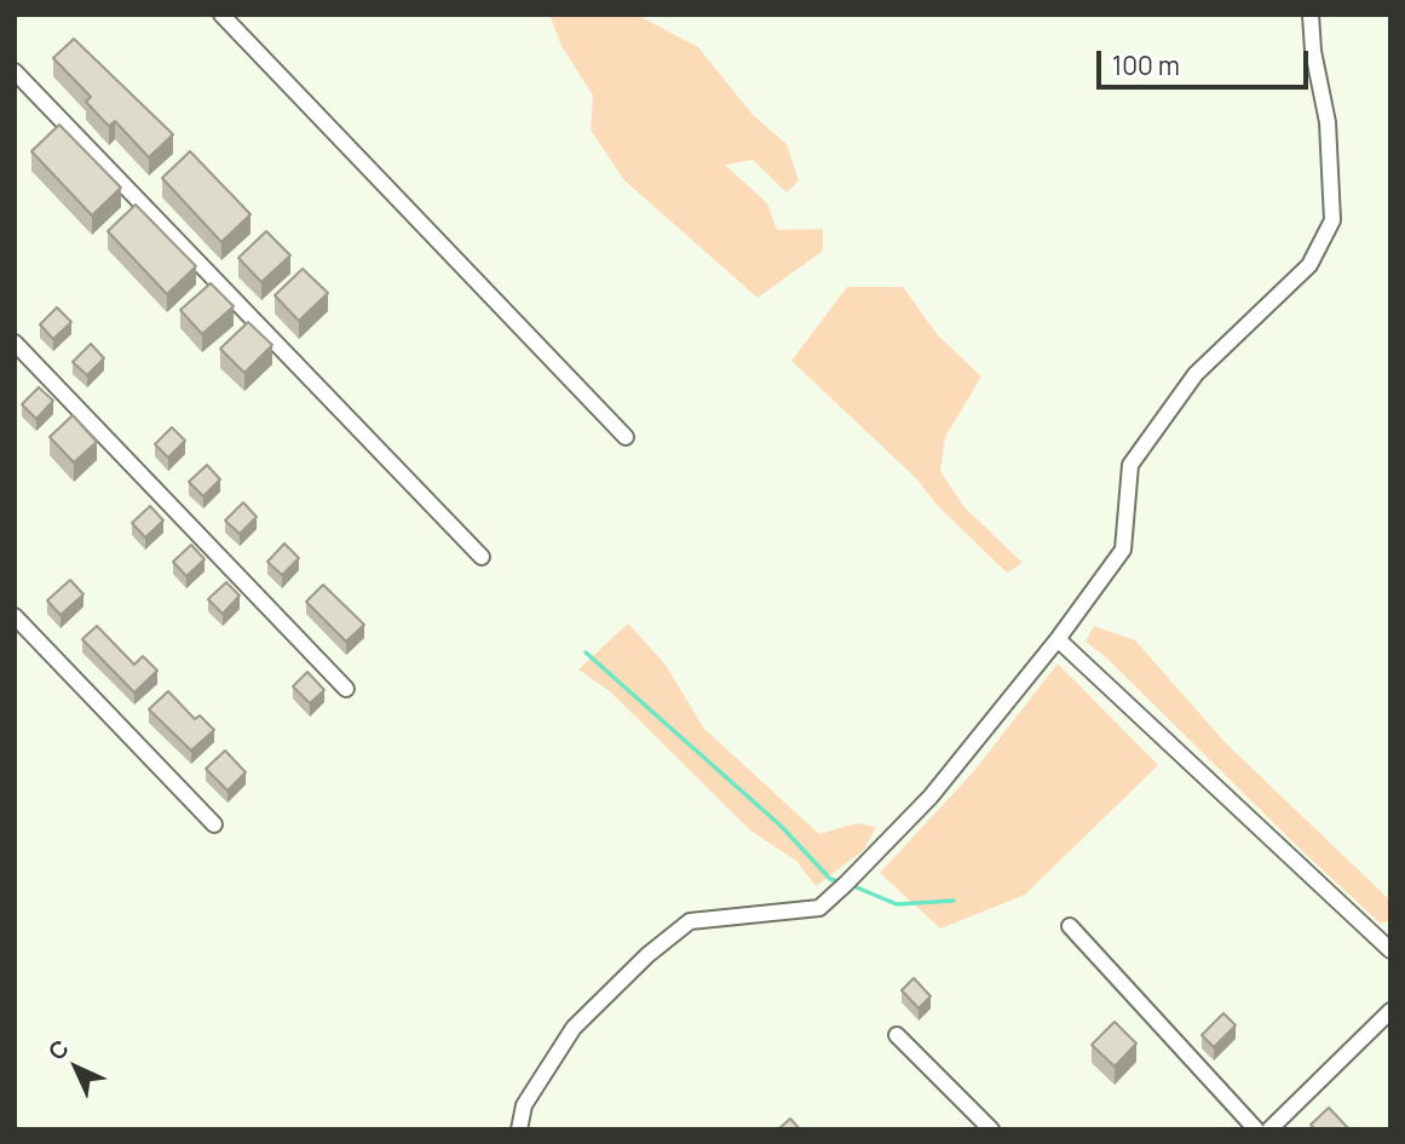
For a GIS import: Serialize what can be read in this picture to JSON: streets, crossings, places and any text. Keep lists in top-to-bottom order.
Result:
{
  "scale_bar": "100 m",
  "north": "top left"
}
